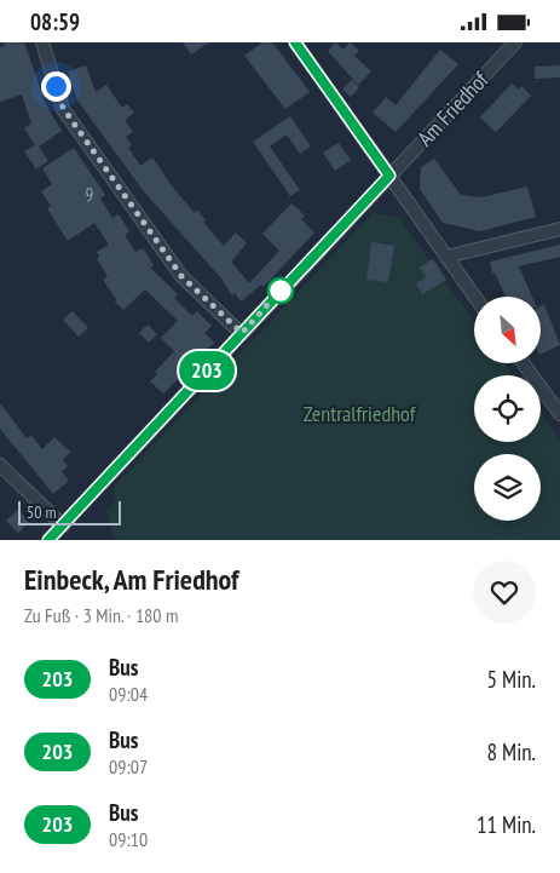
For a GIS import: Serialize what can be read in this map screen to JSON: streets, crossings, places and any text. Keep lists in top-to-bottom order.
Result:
{
  "streets": {
    "street": ["Am Friedhof"]
  },
  "parks": ["Zentralfriedhof"],
  "lines": ["bus line 203"],
  "house_numbers": ["9"],
  "scale_bar": "50 m",
  "north": "bottom right",
  "page": {
    "status": "08:59",
    "on_map": "203",
    "scale": "50 m",
    "heading": ["Einbeck, Am Friedhof", "Zu Fuß · 3 Min. · 180 m"],
    "list": [
      {
        "mark": "203",
        "name": "Bus",
        "note": "09:04",
        "value": "5 Min."
      },
      {
        "mark": "203",
        "name": "Bus",
        "note": "09:07",
        "value": "8 Min."
      },
      {
        "mark": "203",
        "name": "Bus",
        "note": "09:10",
        "value": "11 Min."
      }
    ]
  }
}
